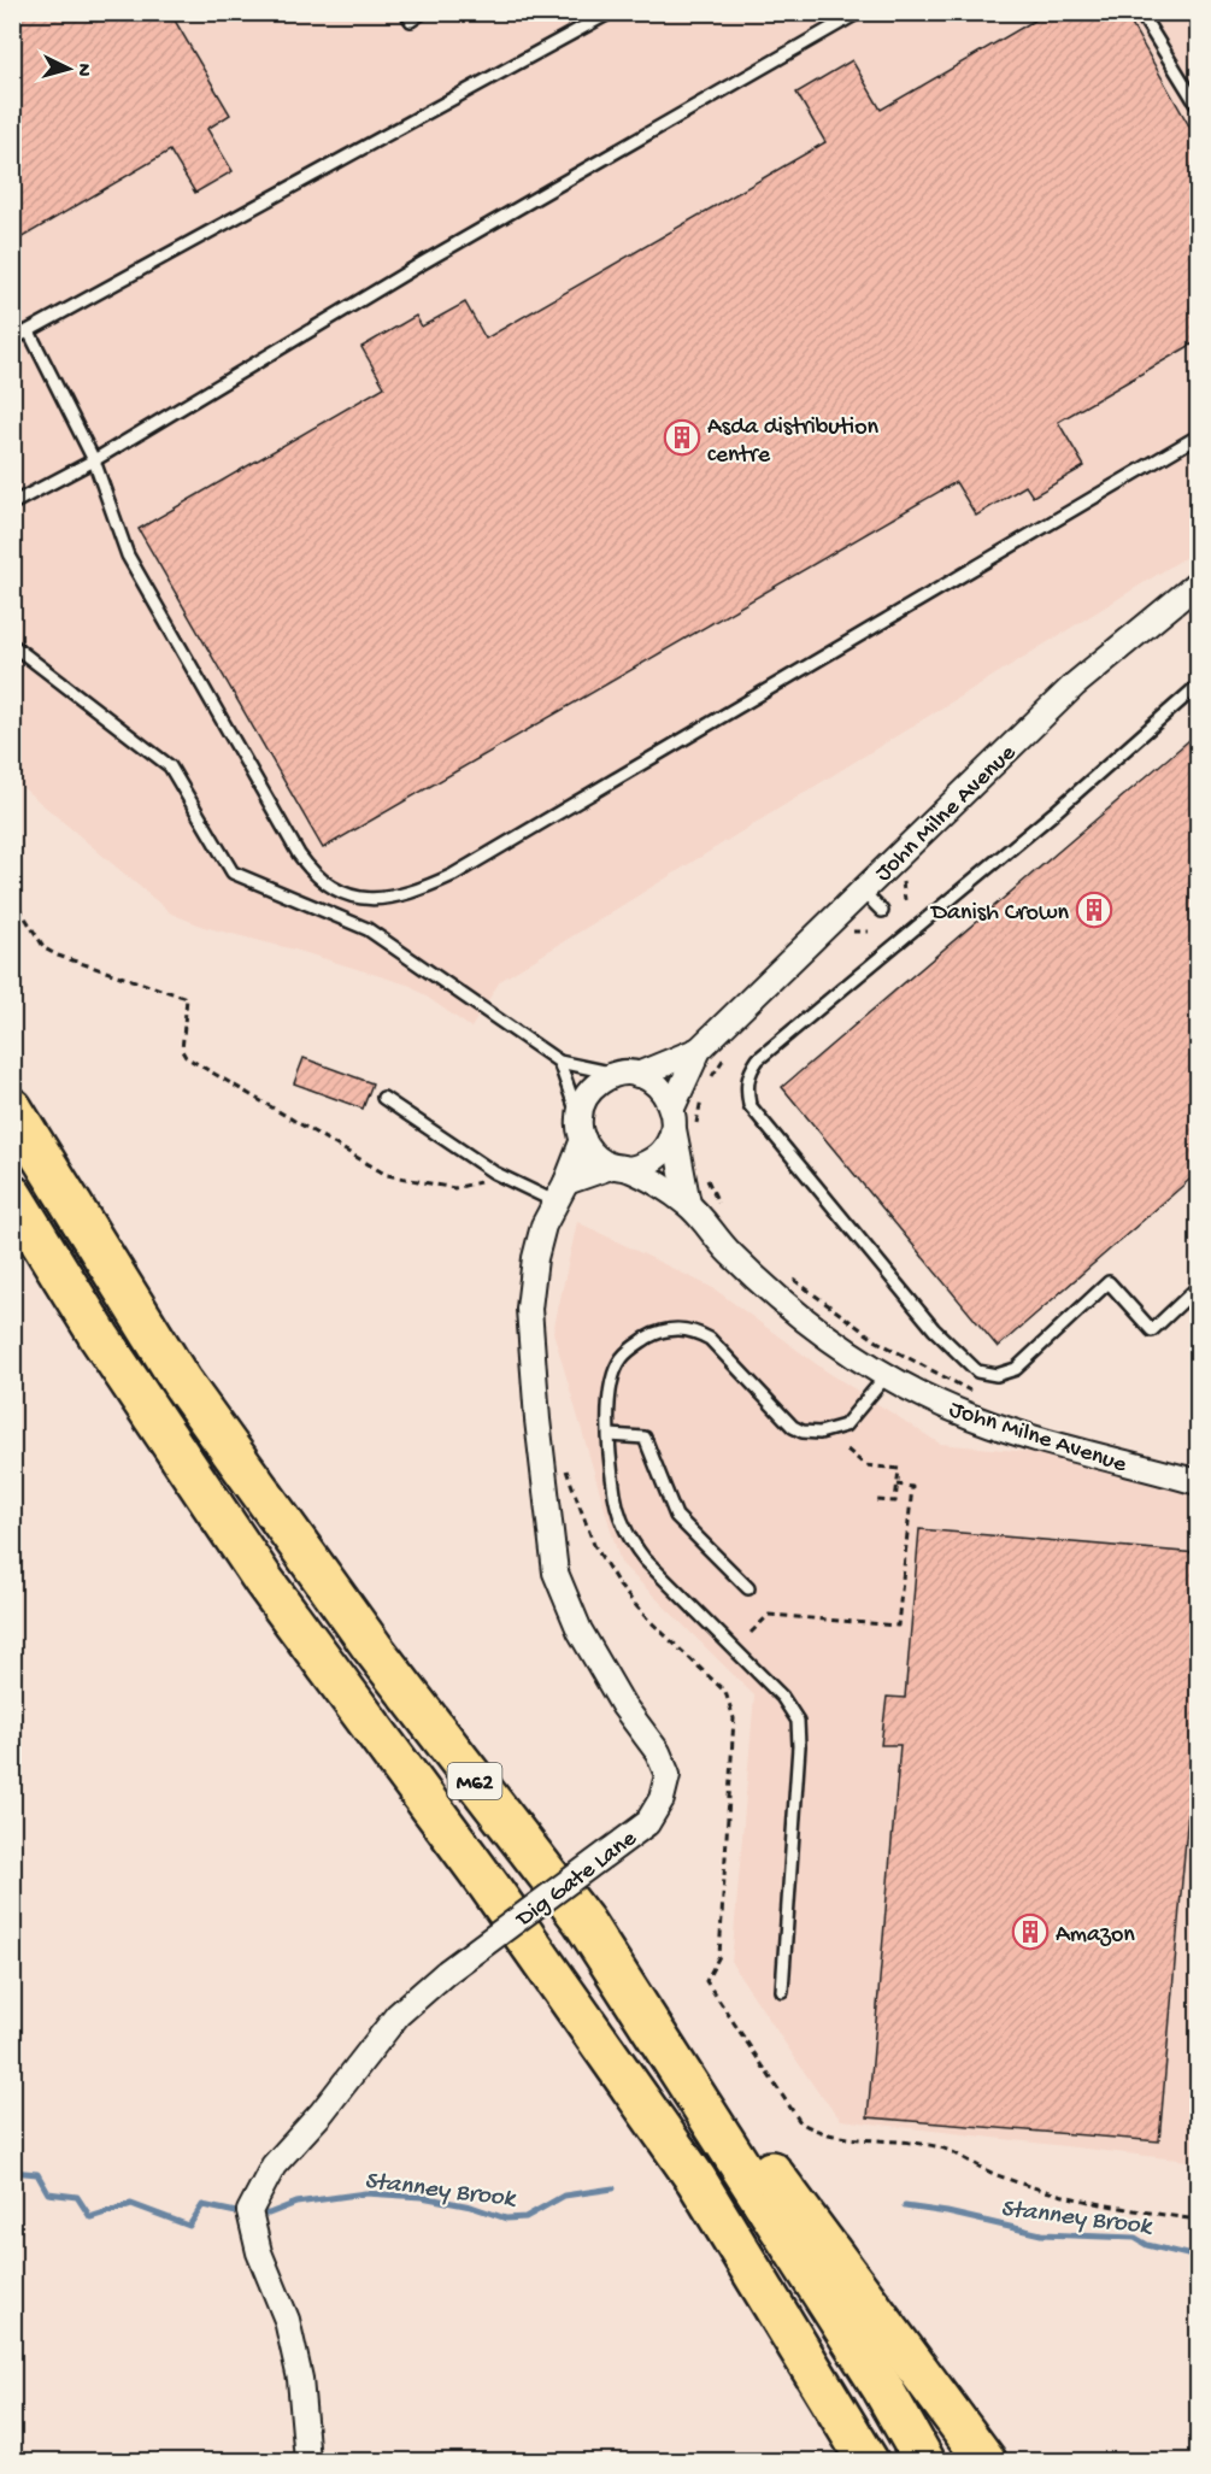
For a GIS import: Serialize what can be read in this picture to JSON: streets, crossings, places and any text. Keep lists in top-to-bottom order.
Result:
{
  "streets": {
    "highway": ["M62"],
    "street": ["John Milne Avenue", "Dig Gate Lane"]
  },
  "crossings": [
    ["John Milne Avenue", "Dig Gate Lane"]
  ],
  "water": ["Stanney Brook"],
  "places": {
    "building": ["Asda distribution centre", "Danish Crown", "Amazon"]
  },
  "north": "right"
}
